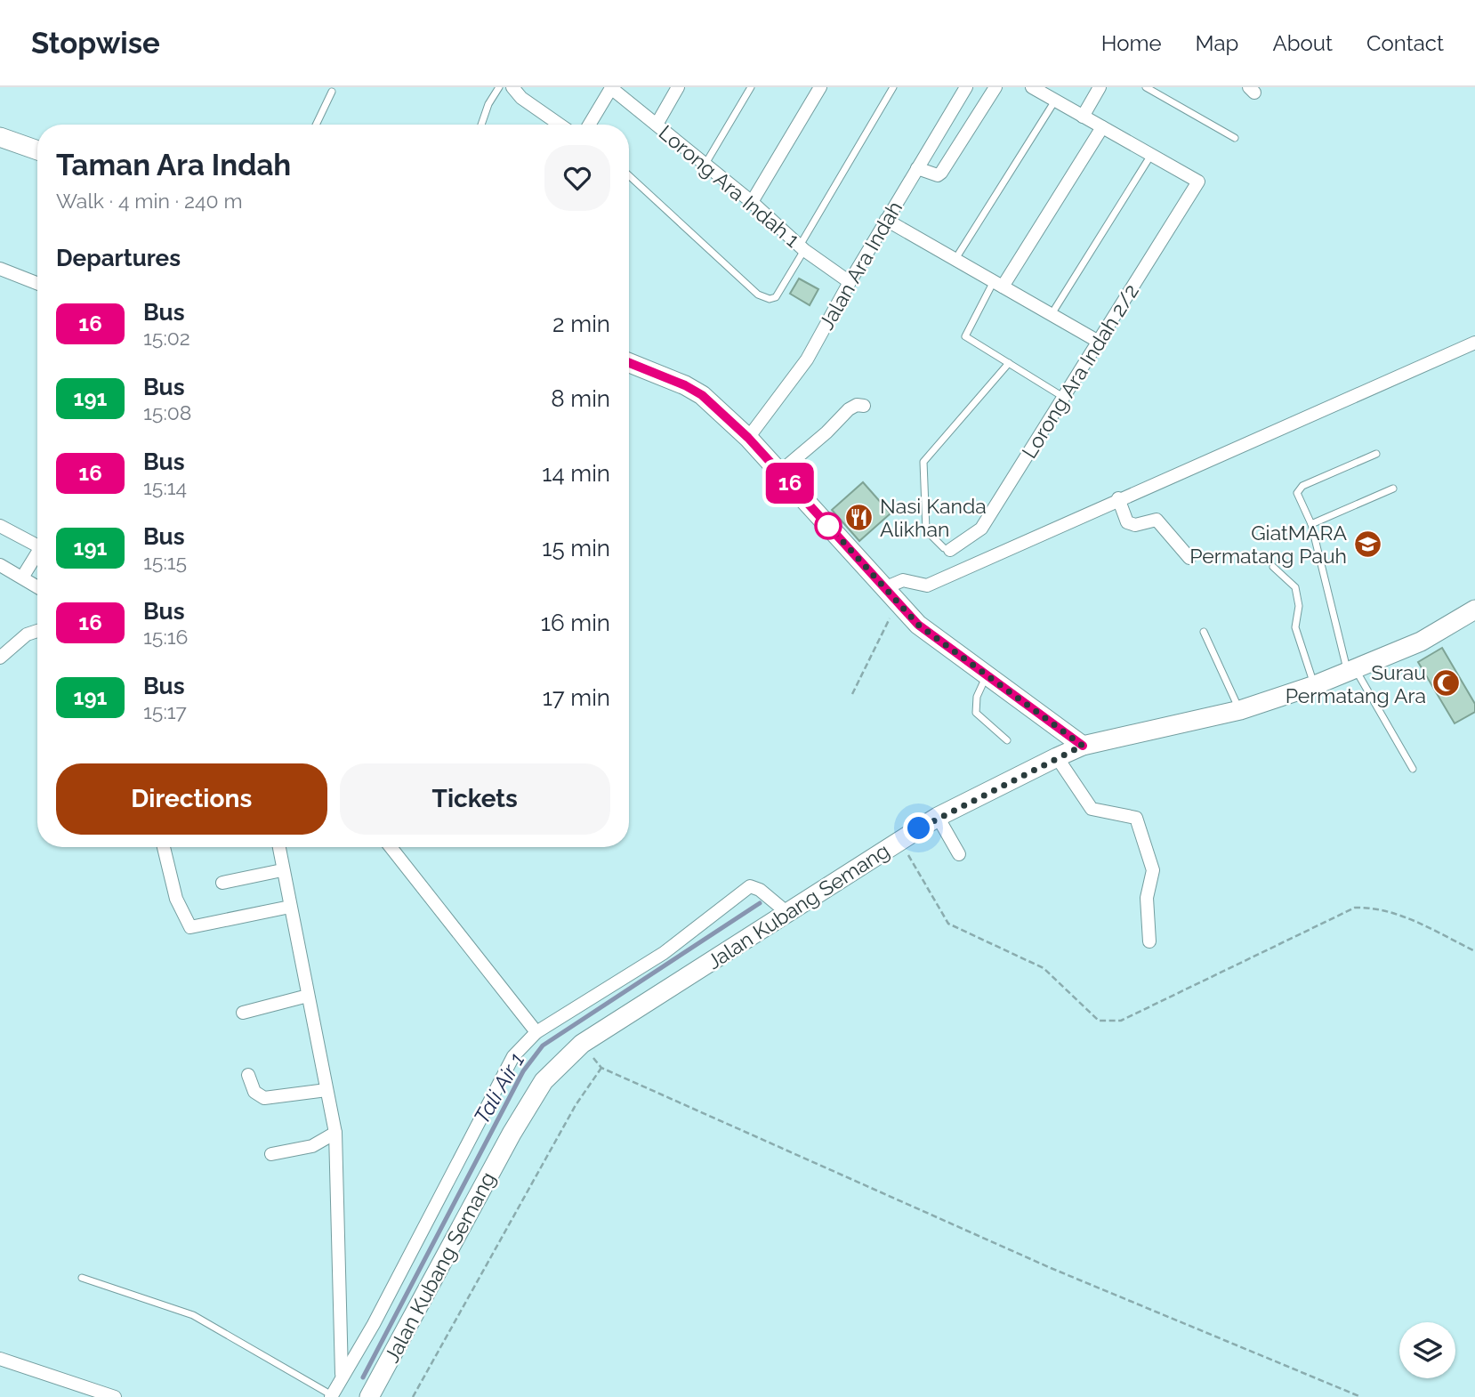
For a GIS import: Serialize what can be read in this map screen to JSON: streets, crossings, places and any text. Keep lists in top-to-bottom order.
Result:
{
  "streets": {
    "main road": ["Jalan Kubang Semang"],
    "street": ["Lorong Ara Indah 1", "Jalan Ara Indah", "Lorong Ara Indah 2/2"]
  },
  "crossings": [
    ["Lorong Ara Indah 1", "Jalan Ara Indah"]
  ],
  "water": ["Tali Air 1"],
  "places": {
    "restaurant": ["Nasi Kanda Alikhan"],
    "school or university": ["GiatMARA Permatang Pauh"],
    "mosque": ["Surau Permatang Ara"]
  },
  "lines": ["bus line 16"],
  "page": {
    "header": "Stopwise",
    "nav": [
      "Home",
      "Map",
      "About",
      "Contact"
    ],
    "on_map": "16",
    "heading": [
      ["Taman Ara Indah", "Walk · 4 min · 240 m"],
      "Departures"
    ],
    "list": [
      {
        "mark": "16",
        "name": "Bus",
        "note": "15:02",
        "value": "2 min"
      },
      {
        "mark": "191",
        "name": "Bus",
        "note": "15:08",
        "value": "8 min"
      },
      {
        "mark": "16",
        "name": "Bus",
        "note": "15:14",
        "value": "14 min"
      },
      {
        "mark": "191",
        "name": "Bus",
        "note": "15:15",
        "value": "15 min"
      },
      {
        "mark": "16",
        "name": "Bus",
        "note": "15:16",
        "value": "16 min"
      },
      {
        "mark": "191",
        "name": "Bus",
        "note": "15:17",
        "value": "17 min"
      }
    ],
    "buttons": ["Directions", "Tickets"]
  }
}
